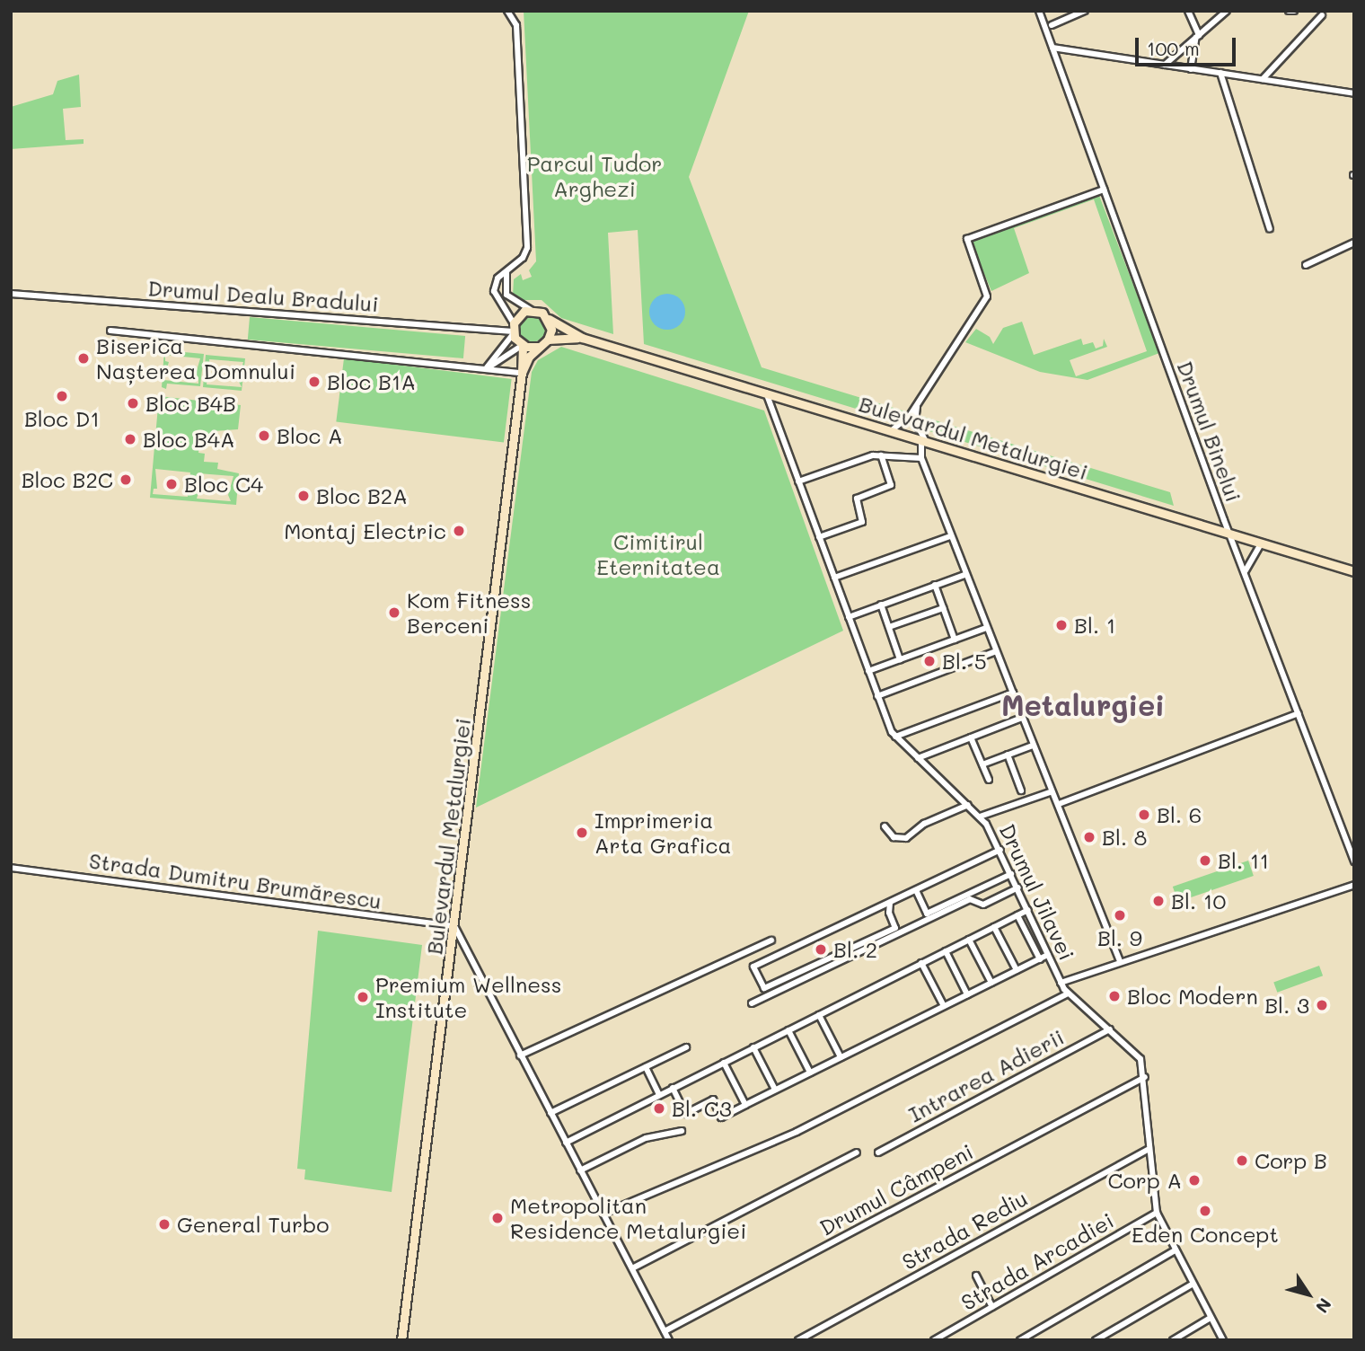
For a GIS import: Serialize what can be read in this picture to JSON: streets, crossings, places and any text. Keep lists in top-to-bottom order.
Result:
{
  "streets": {
    "main road": ["Bulevardul Metalurgiei"],
    "street": [
      "Drumul Dealu Bradului",
      "Drumul Binelui",
      "Strada Dumitru Brumărescu",
      "Drumul Jilavei",
      "Intrarea Adierii",
      "Drumul Câmpeni",
      "Strada Rediu",
      "Strada Arcadiei"
    ]
  },
  "crossings": [
    ["Drumul Dealu Bradului", "Bulevardul Metalurgiei"],
    ["Drumul Binelui", "Bulevardul Metalurgiei"],
    ["Bulevardul Metalurgiei", "Strada Dumitru Brumărescu"],
    ["Bulevardul Metalurgiei", "Drumul Jilavei"],
    ["Drumul Jilavei", "Intrarea Adierii"],
    ["Drumul Jilavei", "Drumul Câmpeni"],
    ["Drumul Jilavei", "Strada Rediu"],
    ["Drumul Jilavei", "Strada Arcadiei"]
  ],
  "districts": ["Metalurgiei"],
  "parks": ["Parcul Tudor Arghezi", "Cimitirul Eternitatea"],
  "places": [
    "Biserica Nașterea Domnului",
    "Bloc B1A",
    "Bloc D1",
    "Bloc B4B",
    "Bloc A",
    "Bloc B4A",
    "Bloc B2C",
    "Bloc C4",
    "Bloc B2A",
    "Montaj Electric",
    "Kom Fitness Berceni",
    "Bl. 1",
    "Bl. 5",
    "Bl. 6",
    "Imprimeria Arta Grafica",
    "Bl. 8",
    "Bl. 11",
    "Bl. 10",
    "Bl. 9",
    "Bl. 2",
    "Bloc Modern",
    "Premium Wellness Institute",
    "Bl. 3",
    "Bl. C3",
    "Corp B",
    "Corp A",
    "Eden Concept",
    "Metropolitan Residence Metalurgiei",
    "General Turbo"
  ],
  "scale_bar": "100 m",
  "north": "bottom right"
}
